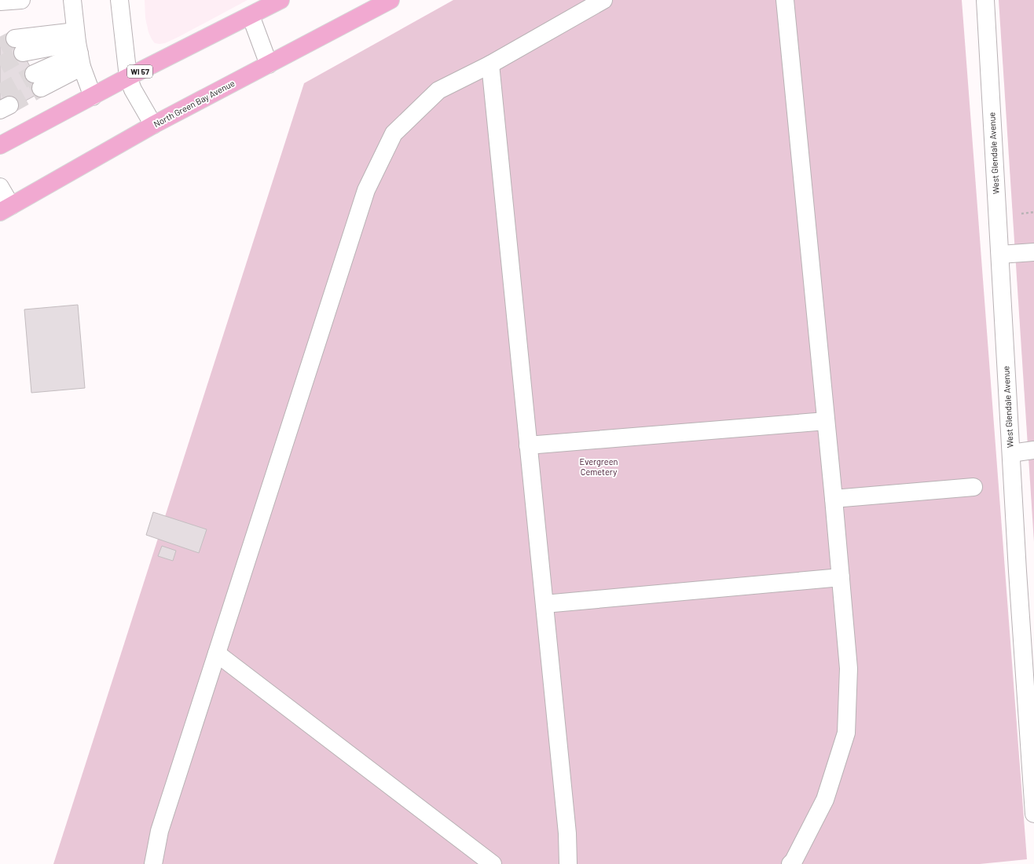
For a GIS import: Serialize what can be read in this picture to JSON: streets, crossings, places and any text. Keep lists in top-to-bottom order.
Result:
{
  "streets": {
    "main road": ["WI 57", "North Green Bay Avenue"],
    "street": ["West Glendale Avenue"]
  },
  "parks": ["Evergreen Cemetery"]
}
